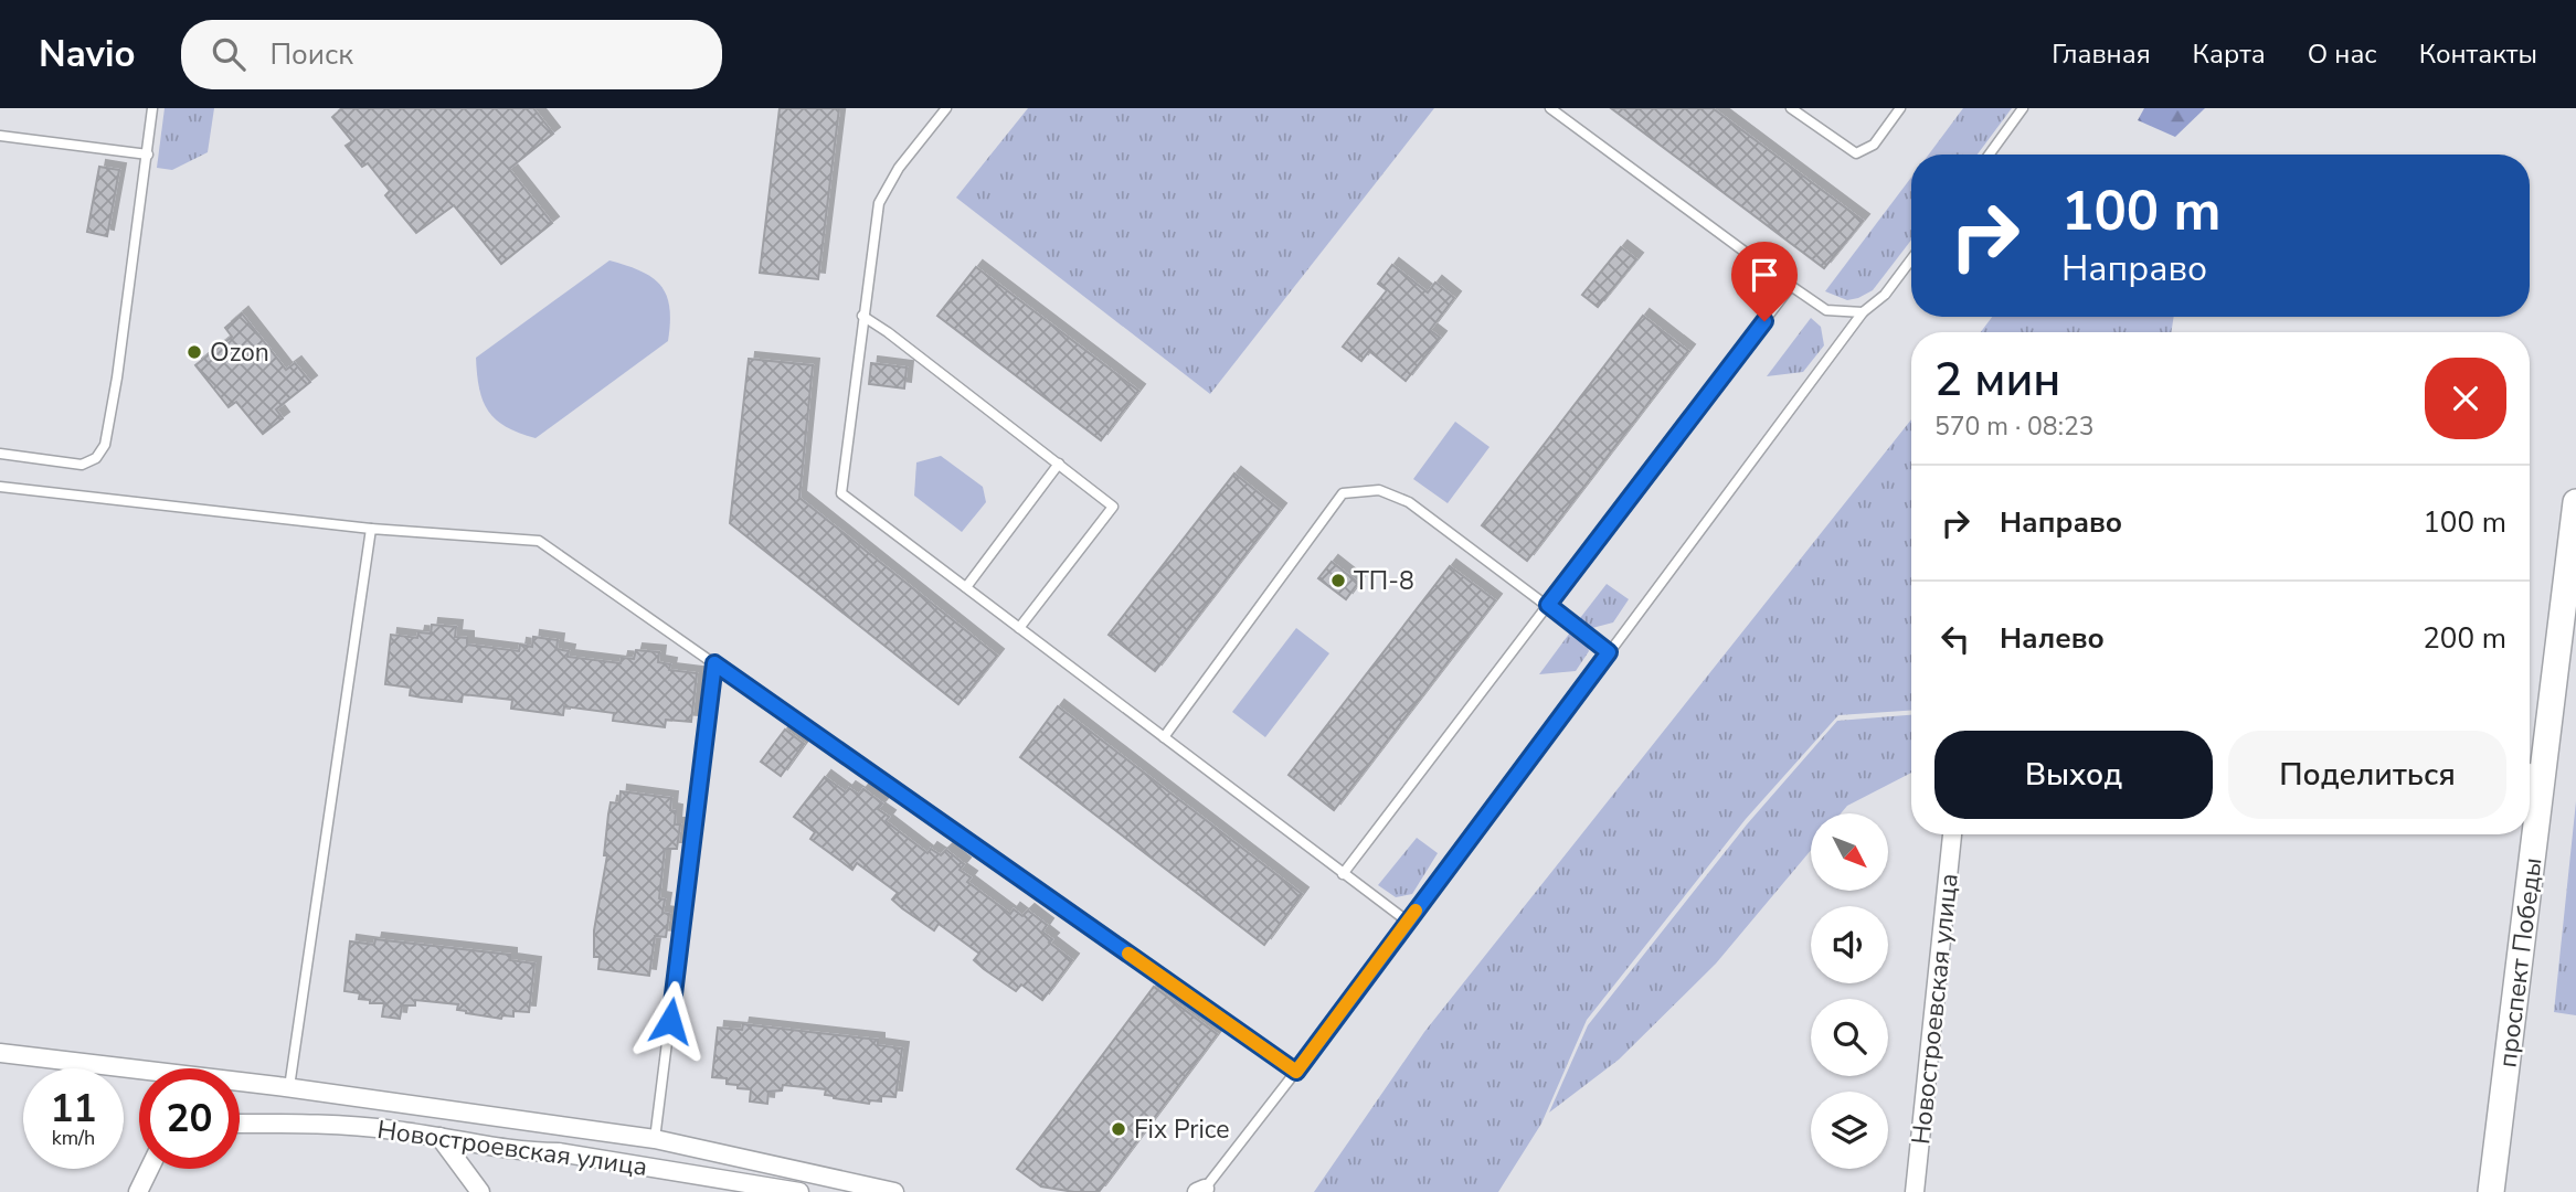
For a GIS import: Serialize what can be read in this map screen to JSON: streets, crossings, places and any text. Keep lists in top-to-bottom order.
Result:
{
  "streets": {
    "street": ["проспект Победы", "Новостроевская улица"]
  },
  "places": ["Ozon", "ТП-8", "Fix Price"],
  "north": "bottom right",
  "page": {
    "header": "Navio",
    "search": "Поиск",
    "nav": [
      "Главная",
      "Карта",
      "О нас",
      "Контакты"
    ],
    "turn": ["100 m", "Направо"],
    "heading": ["2 мин", "570 m · 08:23"],
    "list": [
      {
        "name": "Направо",
        "value": "100 m"
      },
      {
        "name": "Налево",
        "value": "200 m"
      }
    ],
    "buttons": ["Выход", "Поделиться"],
    "speed": "11 km/h",
    "limit": "20"
  }
}
